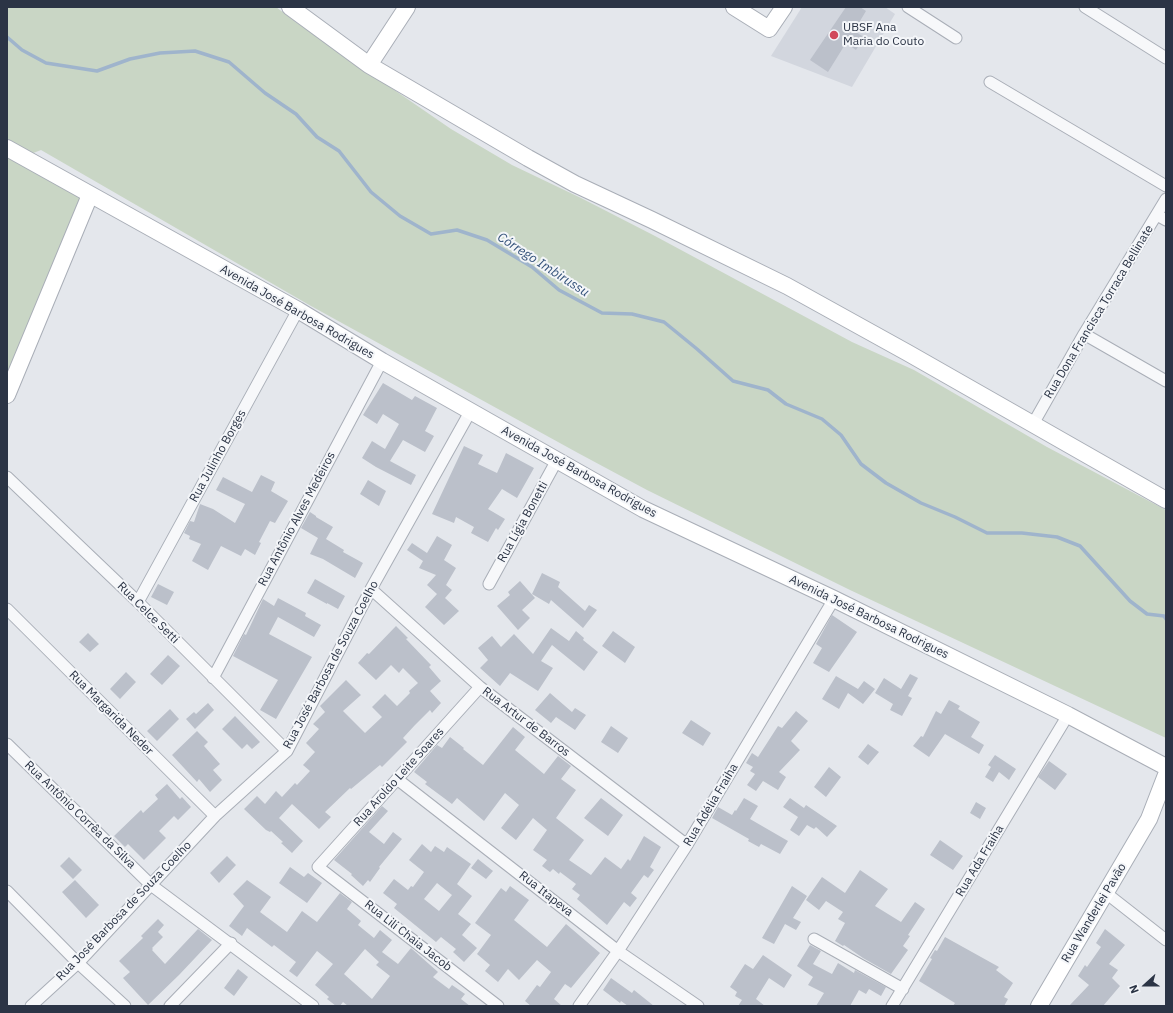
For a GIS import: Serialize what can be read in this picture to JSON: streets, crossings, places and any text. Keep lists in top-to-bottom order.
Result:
{
  "streets": {
    "main road": ["Avenida José Barbosa Rodrigues", "Rua Wanderlei Pavão"],
    "street": [
      "Rua Dona Francisca Torraca Bellinate",
      "Rua Julinho Borges",
      "Rua Antônio Alves Medeiros",
      "Rua Lígia Bonetti",
      "Rua Celce Setti",
      "Rua José Barbosa de Souza Coelho",
      "Rua Margarida Neder",
      "Rua Artur de Barros",
      "Rua Aroldo Leite Soares",
      "Rua Adélia Fraiha",
      "Rua Antônio Corrêa da Silva",
      "Rua Ada Fraiha",
      "Rua Itapeva",
      "Rua Lili Chaia Jacob"
    ]
  },
  "crossings": [
    ["Avenida José Barbosa Rodrigues", "Rua Julinho Borges"],
    ["Avenida José Barbosa Rodrigues", "Rua Antônio Alves Medeiros"],
    ["Avenida José Barbosa Rodrigues", "Rua Lígia Bonetti"],
    ["Avenida José Barbosa Rodrigues", "Rua José Barbosa de Souza Coelho"],
    ["Avenida José Barbosa Rodrigues", "Rua Adélia Fraiha"],
    ["Avenida José Barbosa Rodrigues", "Rua Ada Fraiha"],
    ["Rua Julinho Borges", "Rua Celce Setti"],
    ["Rua Antônio Alves Medeiros", "Rua Celce Setti"],
    ["Rua Celce Setti", "Rua José Barbosa de Souza Coelho"],
    ["Rua José Barbosa de Souza Coelho", "Rua Margarida Neder"],
    ["Rua José Barbosa de Souza Coelho", "Rua Artur de Barros"],
    ["Rua José Barbosa de Souza Coelho", "Rua Antônio Corrêa da Silva"],
    ["Rua Artur de Barros", "Rua Aroldo Leite Soares"],
    ["Rua Artur de Barros", "Rua Adélia Fraiha"],
    ["Rua Aroldo Leite Soares", "Rua Itapeva"],
    ["Rua Aroldo Leite Soares", "Rua Lili Chaia Jacob"],
    ["Rua Adélia Fraiha", "Rua Itapeva"]
  ],
  "water": ["Córrego Imbirussu"],
  "places": ["UBSF Ana Maria do Couto"],
  "north": "left"
}
